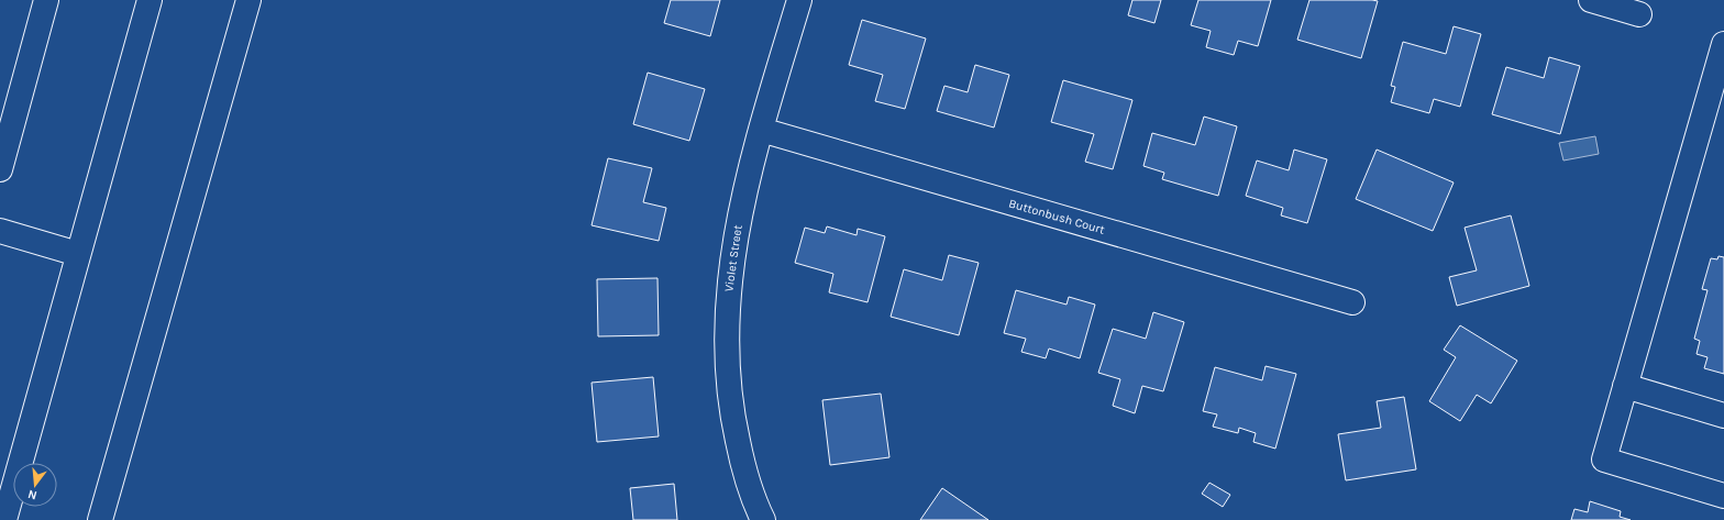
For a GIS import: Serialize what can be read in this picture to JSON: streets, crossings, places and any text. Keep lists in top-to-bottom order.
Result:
{
  "streets": {
    "street": ["Buttonbush Court", "Violet Street"]
  },
  "crossings": [
    ["Buttonbush Court", "Violet Street"]
  ],
  "north": "bottom"
}
